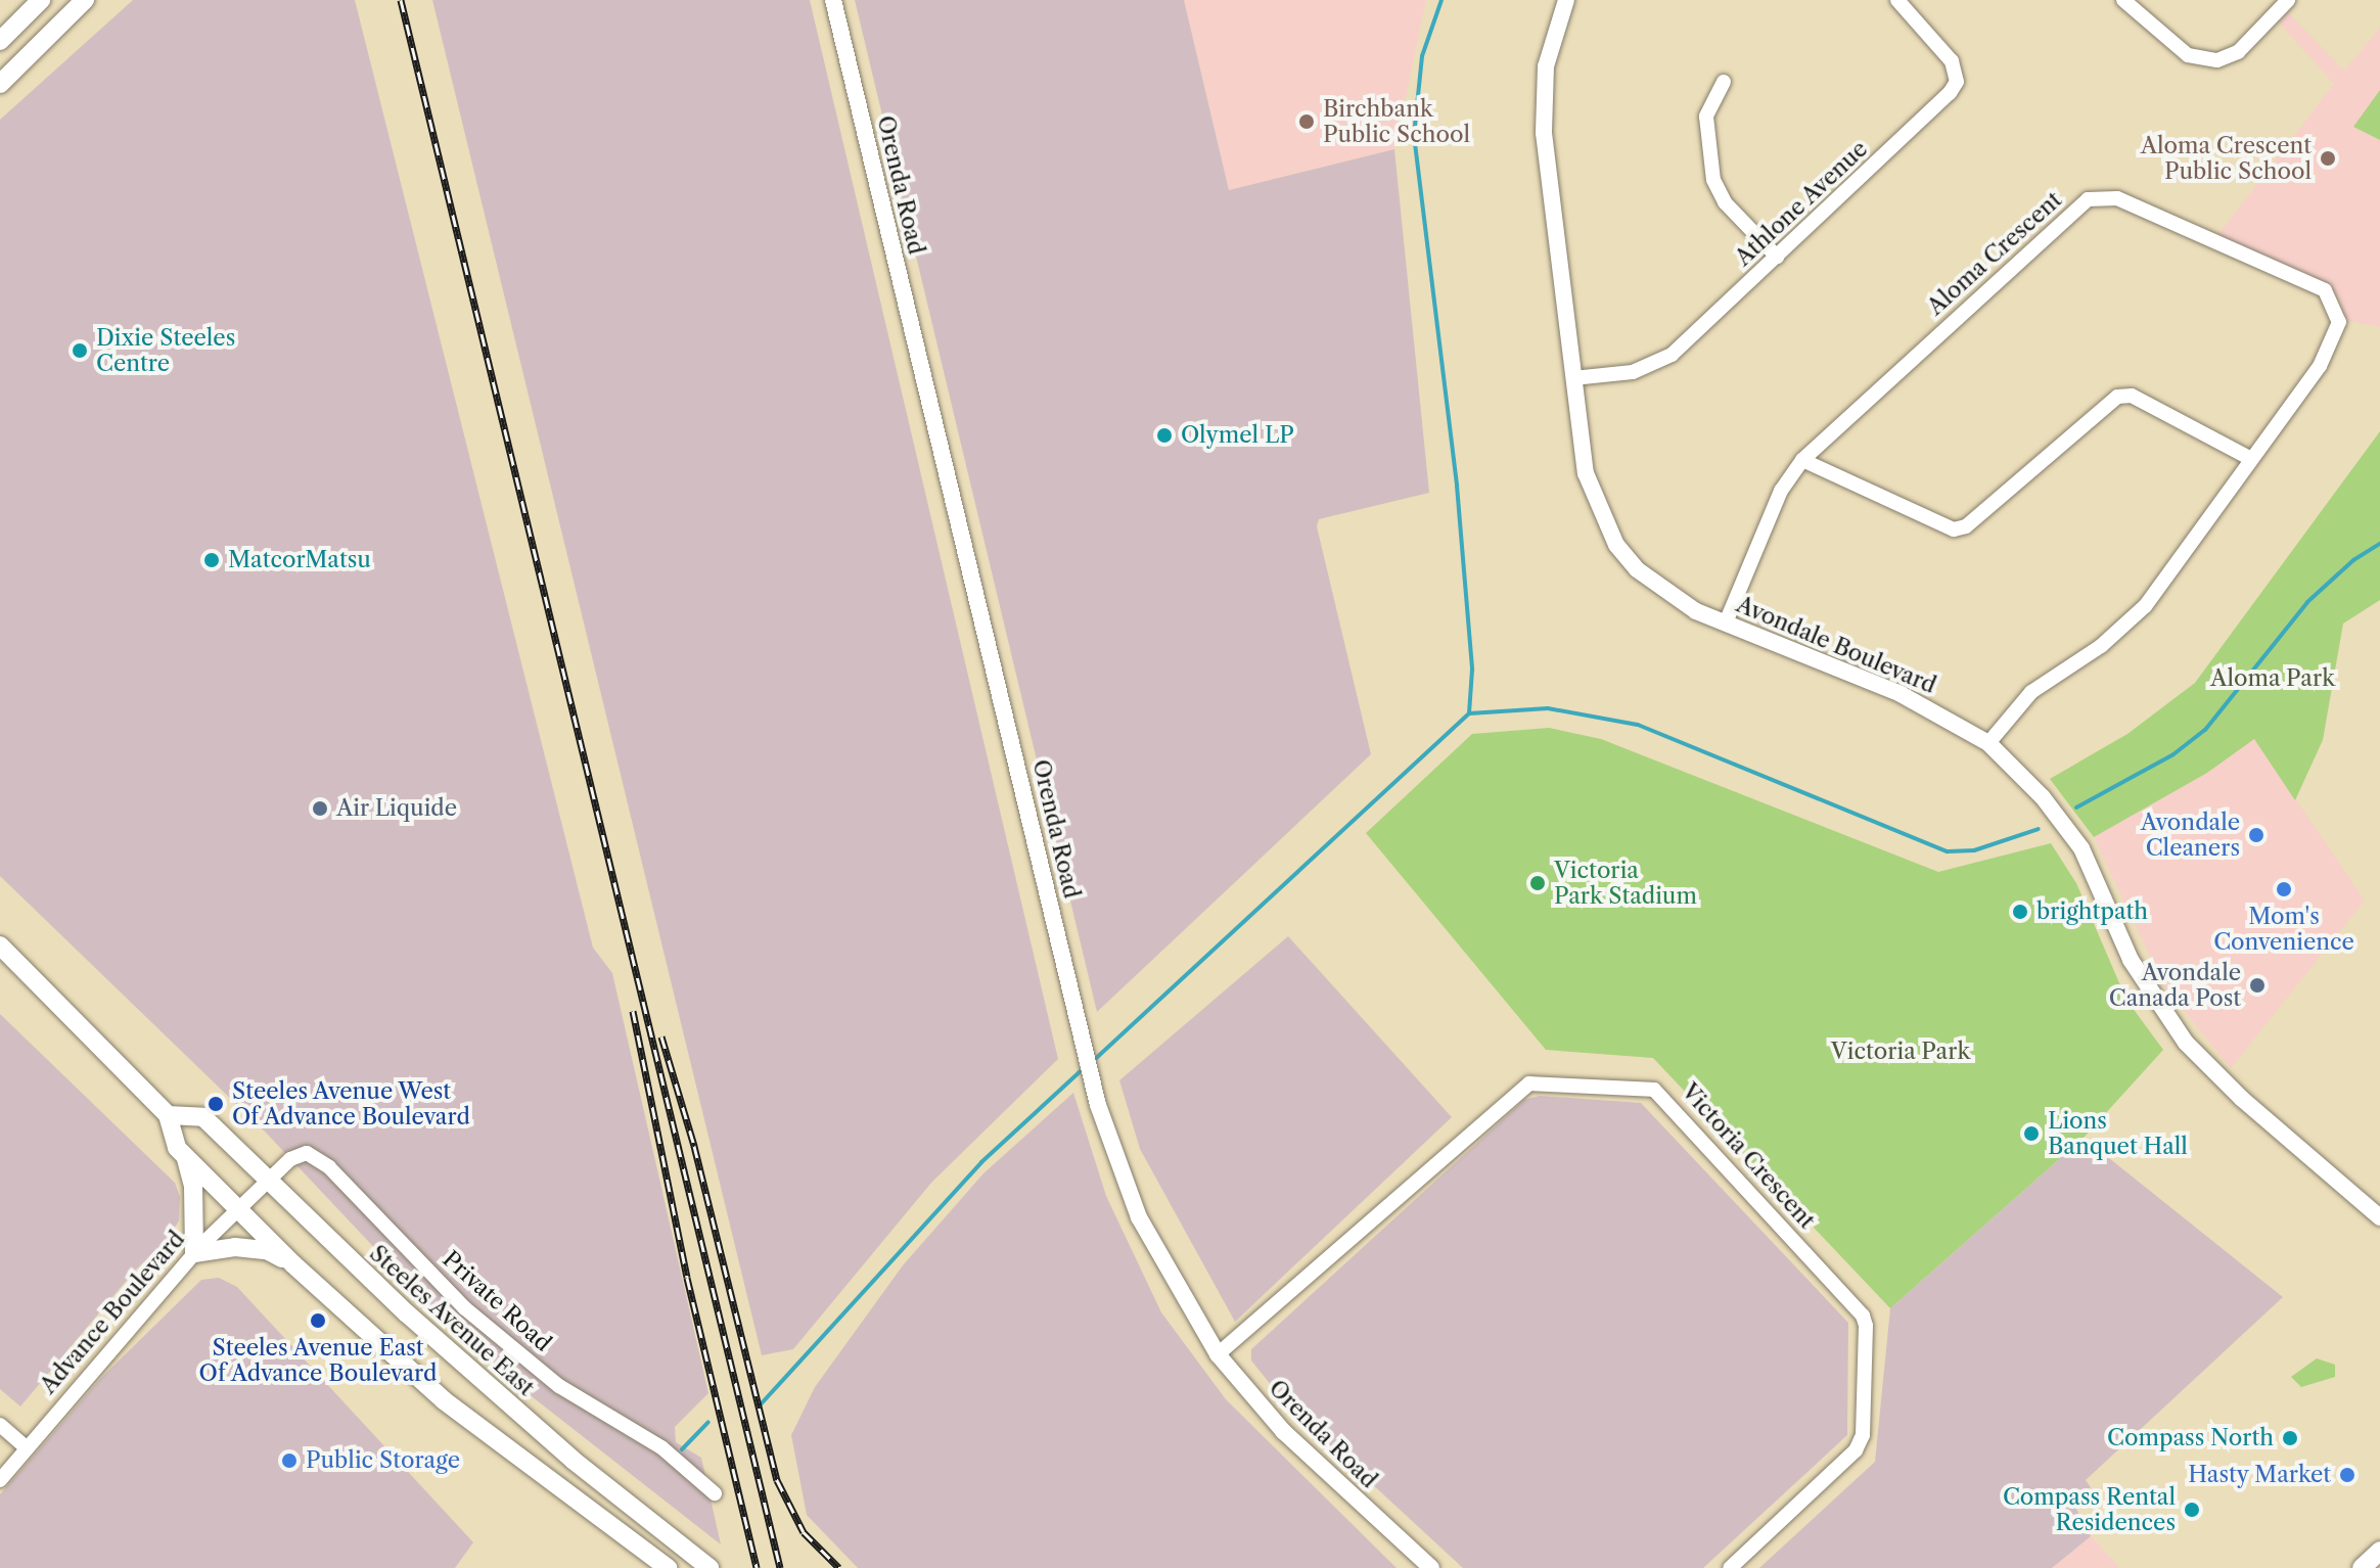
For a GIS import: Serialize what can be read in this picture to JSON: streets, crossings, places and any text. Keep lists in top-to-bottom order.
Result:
{
  "streets": {
    "main road": ["Steeles Avenue East"],
    "street": [
      "Orenda Road",
      "Athlone Avenue",
      "Aloma Crescent",
      "Avondale Boulevard",
      "Victoria Crescent",
      "Private Road",
      "Advance Boulevard"
    ]
  },
  "crossings": [
    ["Orenda Road", "Victoria Crescent"],
    ["Athlone Avenue", "Avondale Boulevard"],
    ["Aloma Crescent", "Avondale Boulevard"],
    ["Private Road", "Advance Boulevard"],
    ["Private Road", "Steeles Avenue East"],
    ["Advance Boulevard", "Steeles Avenue East"]
  ],
  "parks": ["Aloma Park", "Victoria Park"],
  "places": [
    "Birchbank Public School",
    "Aloma Crescent Public School",
    "Dixie Steeles Centre",
    "Olymel LP",
    "MatcorMatsu",
    "Air Liquide",
    "Avondale Cleaners",
    "Victoria Park Stadium",
    "Mom's Convenience",
    "brightpath",
    "Avondale Canada Post",
    "Steeles Avenue West Of Advance Boulevard",
    "Lions Banquet Hall",
    "Steeles Avenue East Of Advance Boulevard",
    "Compass North",
    "Public Storage",
    "Hasty Market",
    "Compass Rental Residences"
  ]
}
